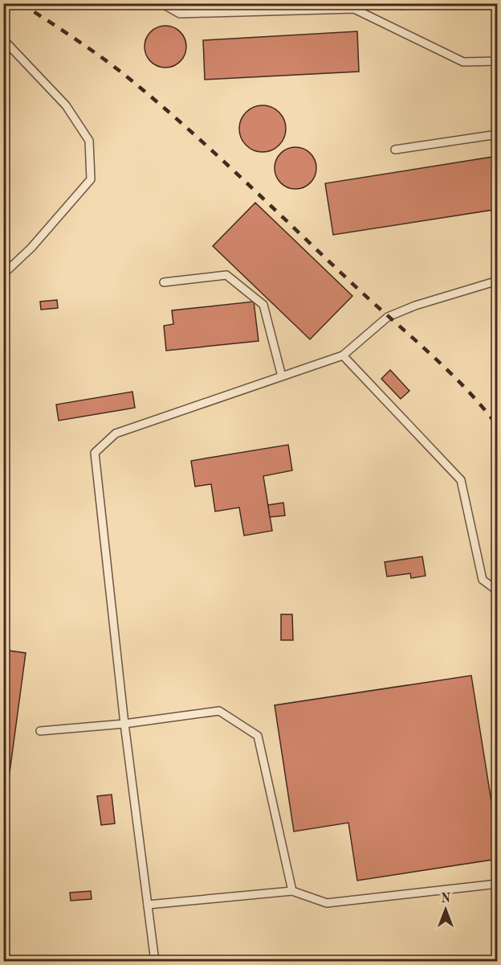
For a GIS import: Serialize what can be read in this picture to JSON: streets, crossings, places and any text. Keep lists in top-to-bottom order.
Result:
{
  "north": "top"
}
